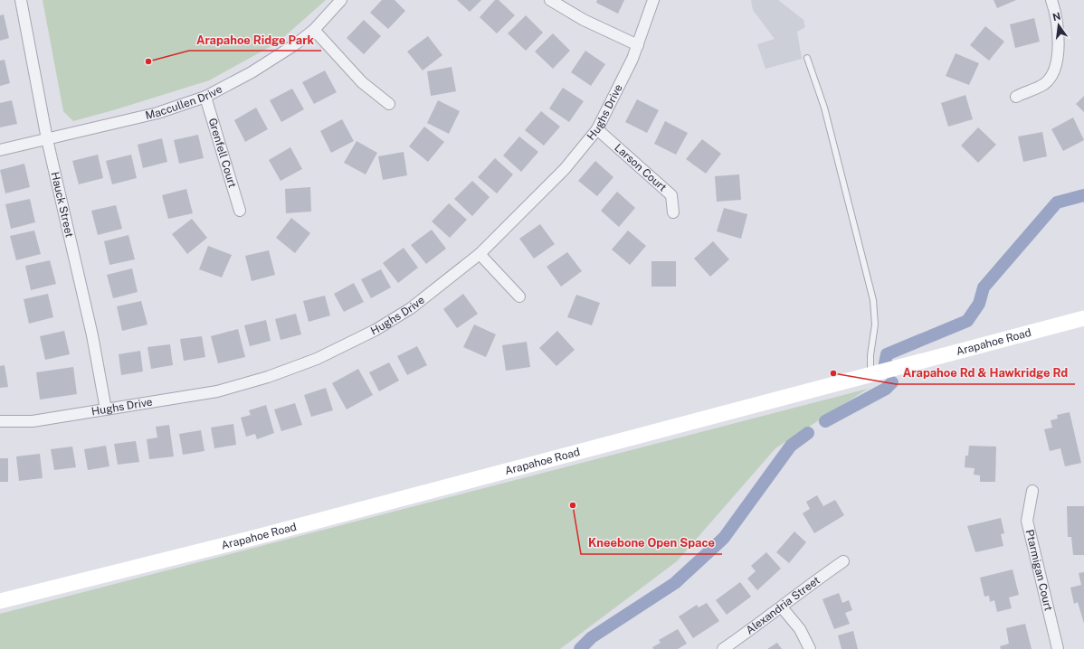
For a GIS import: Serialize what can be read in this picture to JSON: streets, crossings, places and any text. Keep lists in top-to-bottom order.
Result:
{
  "streets": {
    "main road": ["Arapahoe Road"],
    "street": [
      "Maccullen Drive",
      "Hughs Drive",
      "Grenfell Court",
      "Larson Court",
      "Hauck Street",
      "Ptarmigan Court",
      "Alexandria Street"
    ]
  },
  "crossings": [
    ["Maccullen Drive", "Grenfell Court"],
    ["Maccullen Drive", "Hauck Street"],
    ["Hughs Drive", "Larson Court"],
    ["Hughs Drive", "Hauck Street"]
  ],
  "places": ["Arapahoe Ridge Park", "Arapahoe Rd & Hawkridge Rd", "Kneebone Open Space"],
  "north": "top"
}
